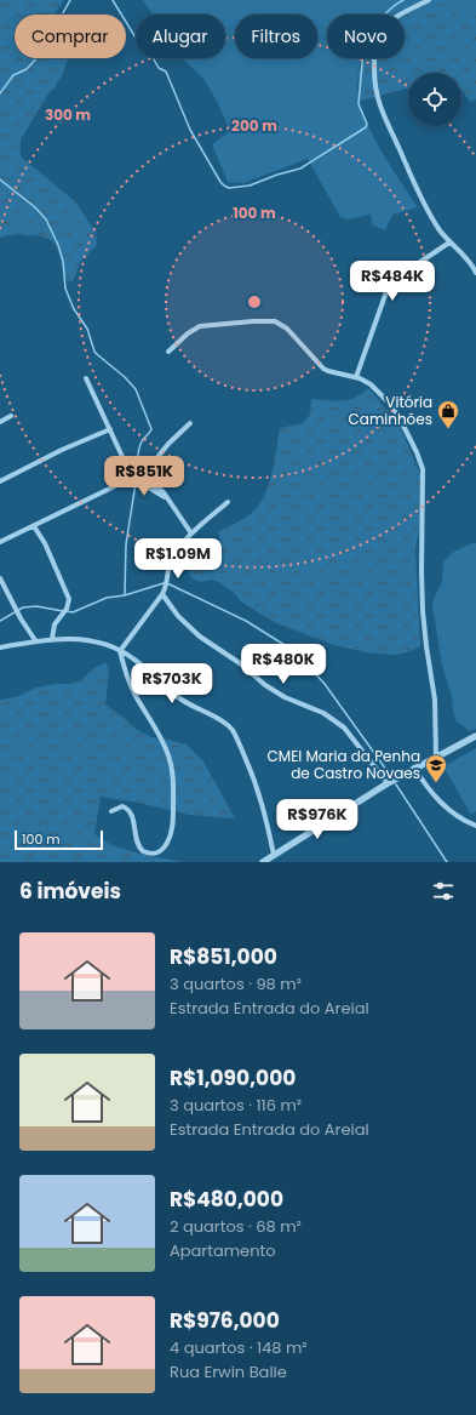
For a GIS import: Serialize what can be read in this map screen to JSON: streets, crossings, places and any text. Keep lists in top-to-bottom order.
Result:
{
  "places": {
    "shop": ["Vitória Caminhões"],
    "school or university": ["CMEI Maria da Penha de Castro Novaes"]
  },
  "scale_bar": "100 m",
  "page": {
    "chip": [
      "Comprar",
      "Alugar",
      "Filtros",
      "Novo"
    ],
    "price": [
      "R$484K",
      "R$851K",
      "R$1.09M",
      "R$480K",
      "R$703K",
      "R$976K"
    ],
    "scale": "100 m",
    "heading": "6 imóveis",
    "list": [
      {
        "name": "R$851,000",
        "note": "3 quartos · 98 m² · Estrada Entrada do Areial"
      },
      {
        "name": "R$1,090,000",
        "note": "3 quartos · 116 m² · Estrada Entrada do Areial"
      },
      {
        "name": "R$480,000",
        "note": "2 quartos · 68 m² · Apartamento"
      },
      {
        "name": "R$976,000",
        "note": "4 quartos · 148 m² · Rua Erwin Balle"
      }
    ]
  },
  "rings": ["300 m", "200 m", "100 m"]
}
